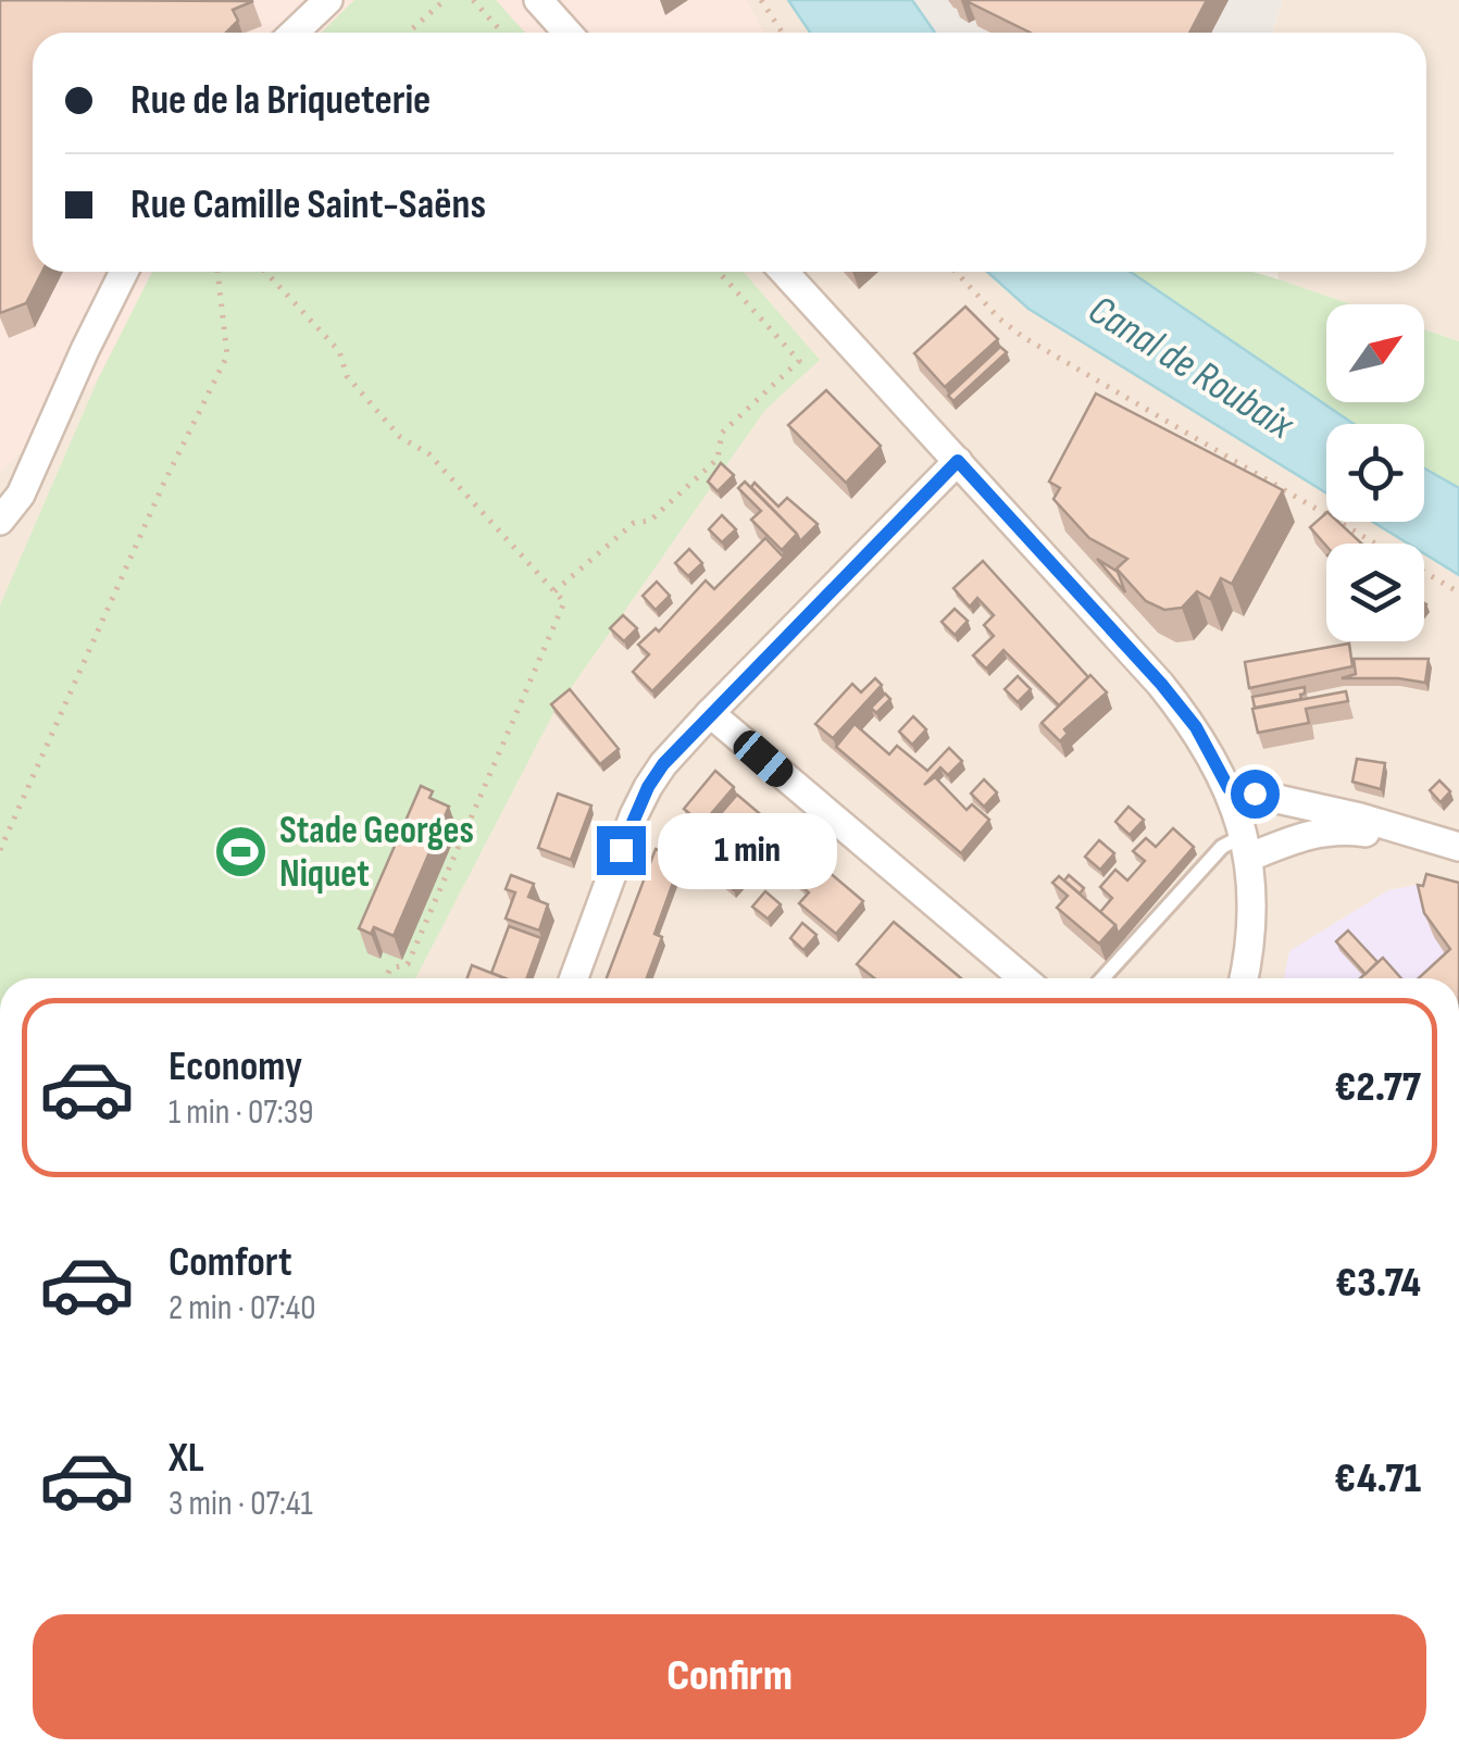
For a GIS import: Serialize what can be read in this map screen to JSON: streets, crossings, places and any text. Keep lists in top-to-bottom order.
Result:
{
  "water": ["Canal de Roubaix"],
  "places": {
    "sports": ["Stade Georges Niquet"]
  },
  "north": "top right",
  "page": {
    "banner": ["Rue de la Briqueterie", "Rue Camille Saint-Saëns"],
    "bubble": "1 min",
    "list": [
      {
        "name": "Economy",
        "note": "1 min · 07:39",
        "value": "€2.77"
      },
      {
        "name": "Comfort",
        "note": "2 min · 07:40",
        "value": "€3.74"
      },
      {
        "name": "XL",
        "note": "3 min · 07:41",
        "value": "€4.71"
      }
    ],
    "buttons": "Confirm"
  }
}
